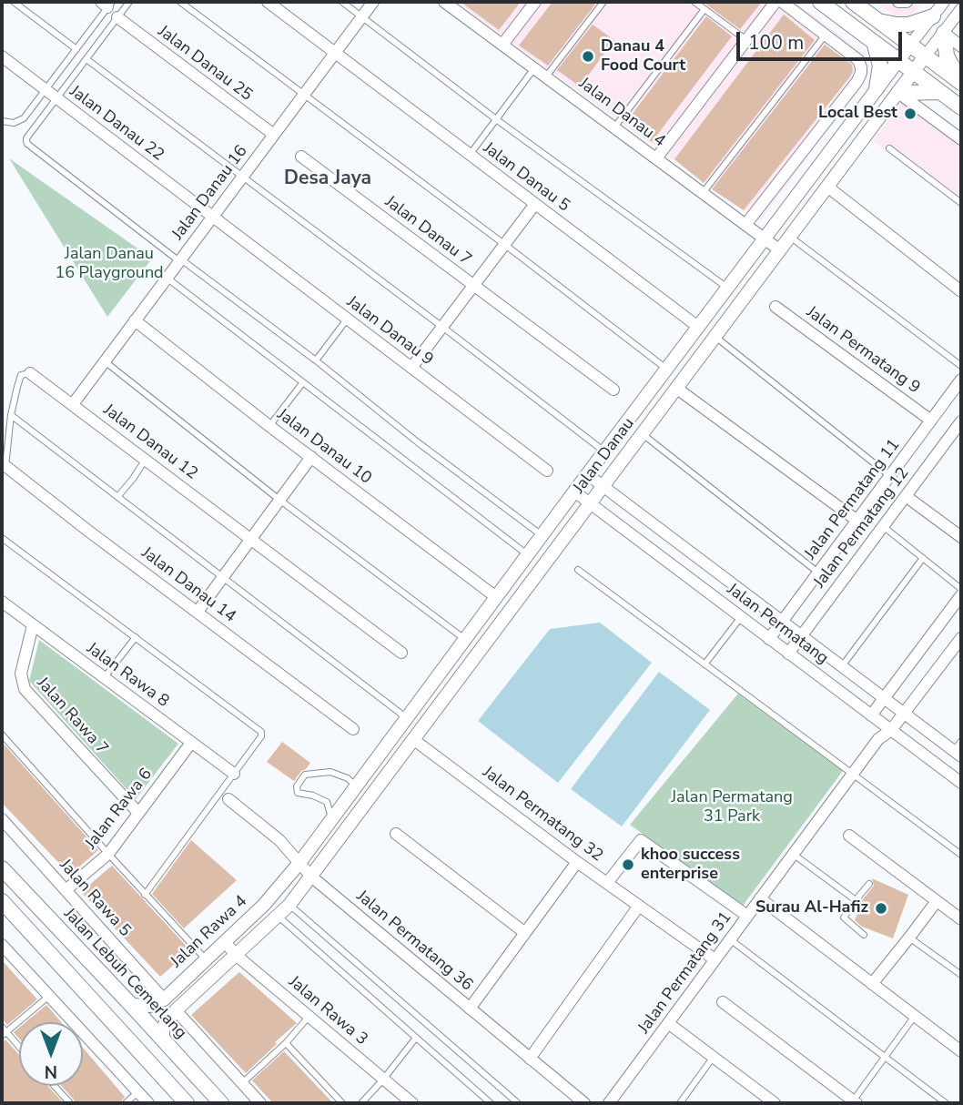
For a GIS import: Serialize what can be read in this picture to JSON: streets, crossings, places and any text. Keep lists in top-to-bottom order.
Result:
{
  "streets": {
    "main road": ["Jalan Lebuh Cemerlang"],
    "street": [
      "Jalan Danau 25",
      "Jalan Danau 4",
      "Jalan Danau 22",
      "Jalan Danau 5",
      "Jalan Danau 16",
      "Jalan Danau 7",
      "Jalan Danau 9",
      "Jalan Permatang 9",
      "Jalan Danau 12",
      "Jalan Danau 10",
      "Jalan Danau",
      "Jalan Permatang 11",
      "Jalan Permatang 12",
      "Jalan Danau 14",
      "Jalan Permatang",
      "Jalan Rawa 8",
      "Jalan Rawa 7",
      "Jalan Rawa 6",
      "Jalan Permatang 32",
      "Jalan Rawa 5",
      "Jalan Rawa 4",
      "Jalan Permatang 36",
      "Jalan Permatang 31",
      "Jalan Rawa 3"
    ]
  },
  "crossings": [
    ["Jalan Danau 25", "Jalan Danau 16"],
    ["Jalan Danau 4", "Jalan Danau"],
    ["Jalan Danau 22", "Jalan Danau 16"],
    ["Jalan Danau 22", "Jalan Danau 9"],
    ["Jalan Danau 5", "Jalan Danau 16"],
    ["Jalan Danau 5", "Jalan Danau"],
    ["Jalan Danau 16", "Jalan Danau 9"],
    ["Jalan Danau 16", "Jalan Danau 12"],
    ["Jalan Danau 16", "Jalan Danau 10"],
    ["Jalan Permatang 9", "Jalan Permatang 11"],
    ["Jalan Danau 10", "Jalan Danau"],
    ["Jalan Danau", "Jalan Permatang"],
    ["Jalan Danau", "Jalan Permatang 32"],
    ["Jalan Danau", "Jalan Rawa 4"],
    ["Jalan Danau", "Jalan Permatang 36"],
    ["Jalan Permatang 11", "Jalan Permatang"],
    ["Jalan Permatang 12", "Jalan Permatang"],
    ["Jalan Permatang", "Jalan Permatang 31"],
    ["Jalan Rawa 8", "Jalan Rawa 7"],
    ["Jalan Rawa 8", "Jalan Rawa 6"],
    ["Jalan Rawa 7", "Jalan Rawa 6"],
    ["Jalan Rawa 6", "Jalan Rawa 5"],
    ["Jalan Permatang 32", "Jalan Permatang 31"],
    ["Jalan Rawa 5", "Jalan Rawa 4"],
    ["Jalan Rawa 4", "Jalan Permatang 36"],
    ["Jalan Rawa 4", "Jalan Rawa 3"]
  ],
  "districts": ["Desa Jaya"],
  "parks": ["Jalan Danau 16 Playground", "Jalan Permatang 31 Park"],
  "places": [
    "Danau 4 Food Court",
    "Local Best",
    "khoo success enterprise",
    "Surau Al-Hafiz"
  ],
  "scale_bar": "100 m",
  "north": "bottom"
}
